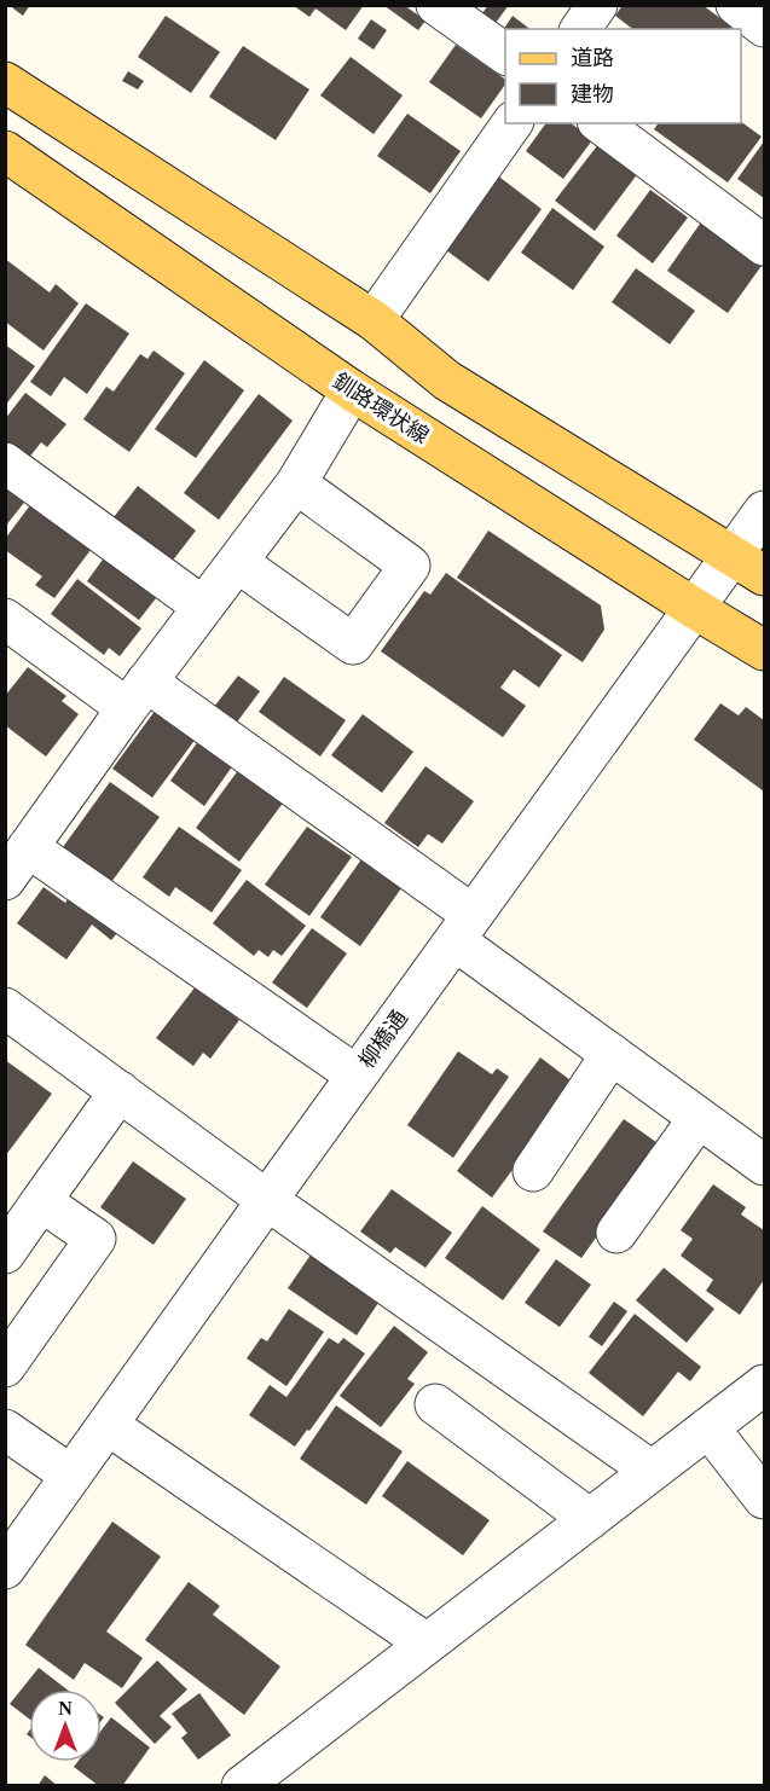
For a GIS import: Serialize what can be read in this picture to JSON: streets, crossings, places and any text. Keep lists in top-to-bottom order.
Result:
{
  "streets": {
    "main road": ["釧路環状線"],
    "street": ["柳橋通"]
  },
  "crossings": [
    ["釧路環状線", "柳橋通"]
  ],
  "legend": ["道路", "建物"],
  "north": "top"
}
